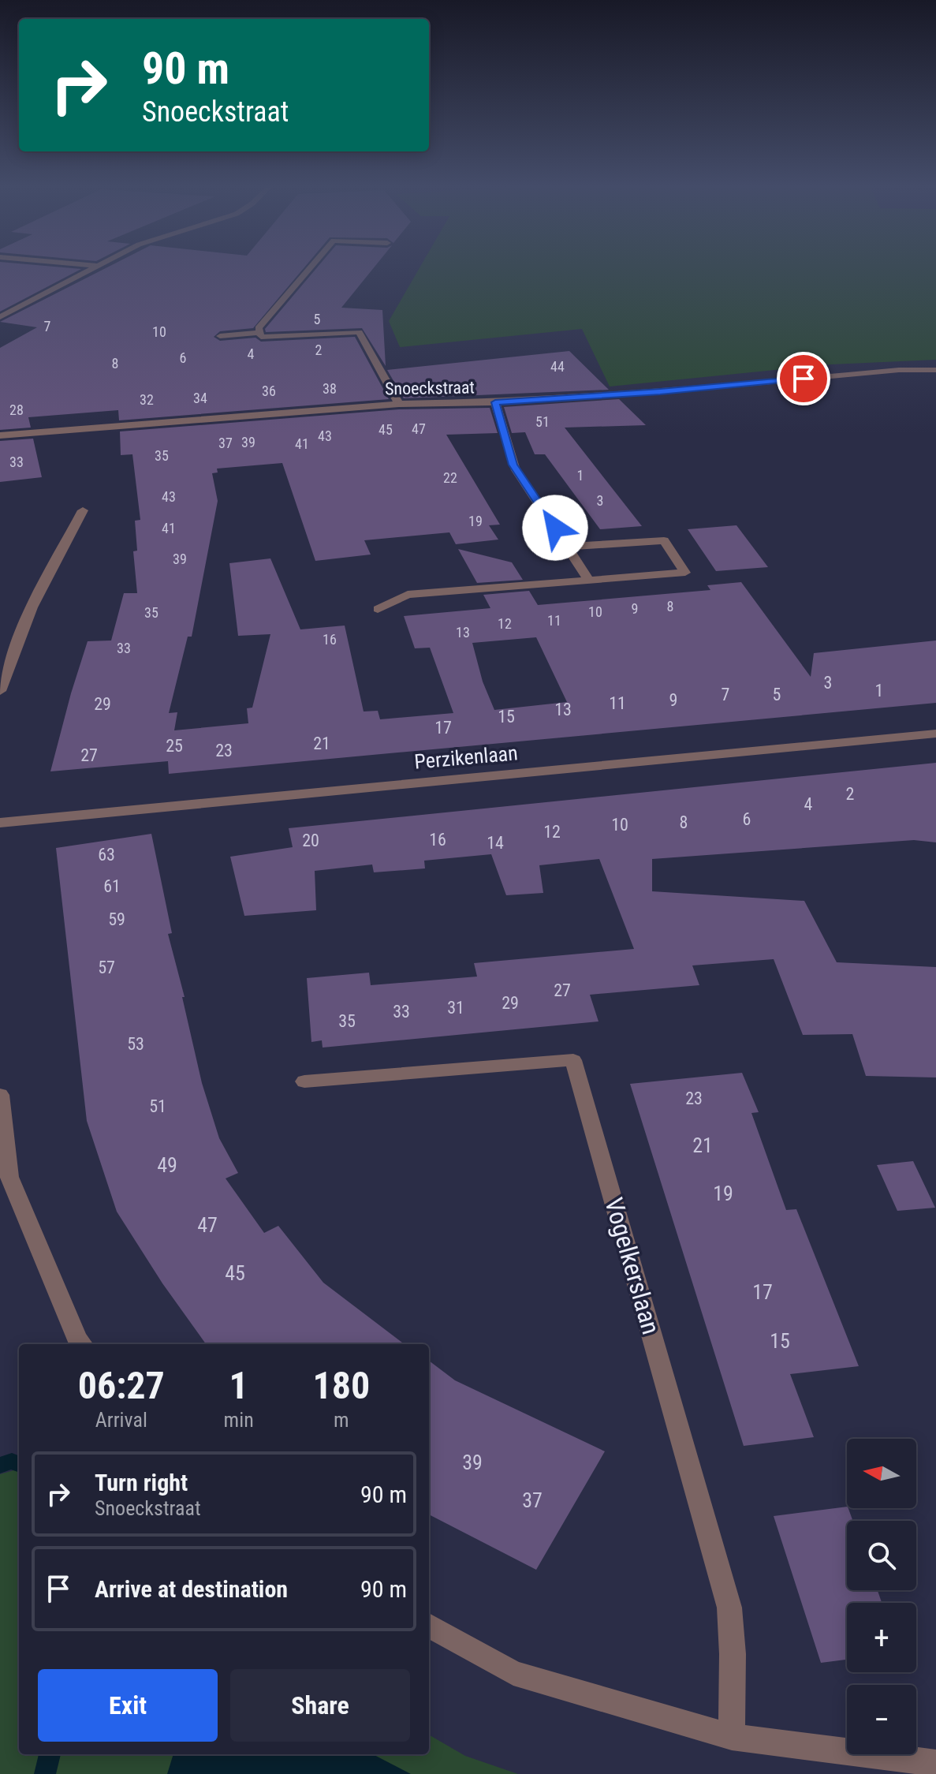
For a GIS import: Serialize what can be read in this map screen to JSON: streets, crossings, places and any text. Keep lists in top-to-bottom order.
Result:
{
  "streets": {
    "street": ["Snoeckstraat", "Perzikenlaan", "Vogelkerslaan"]
  },
  "house_numbers": [
    "5",
    "7",
    "10",
    "2",
    "4",
    "6",
    "8",
    "44",
    "38",
    "36",
    "34",
    "32",
    "28",
    "51",
    "47",
    "45",
    "43",
    "39",
    "37",
    "41",
    "35",
    "33",
    "1",
    "22",
    "43",
    "3",
    "19",
    "41",
    "39",
    "8",
    "9",
    "10",
    "35",
    "11",
    "12",
    "13",
    "16",
    "33",
    "3",
    "1",
    "7",
    "5",
    "9",
    "11",
    "29",
    "13",
    "15",
    "17",
    "21",
    "25",
    "23",
    "27",
    "2",
    "4",
    "6",
    "8",
    "10",
    "12",
    "16",
    "20",
    "14",
    "63",
    "61",
    "59",
    "57",
    "27",
    "29",
    "31",
    "33",
    "35",
    "53",
    "23",
    "51",
    "21",
    "49",
    "19",
    "47",
    "45",
    "17",
    "15",
    "39",
    "37"
  ],
  "north": "left",
  "page": {
    "turn": ["90 m", "Snoeckstraat"],
    "eta": [
      "06:27",
      "Arrival",
      "1",
      "min",
      "180",
      "m"
    ],
    "map_buttons": ["+", "−"],
    "list": [
      {
        "name": "Turn right",
        "note": "Snoeckstraat",
        "value": "90 m"
      },
      {
        "name": "Arrive at destination",
        "value": "90 m"
      }
    ],
    "buttons": ["Exit", "Share"]
  }
}
